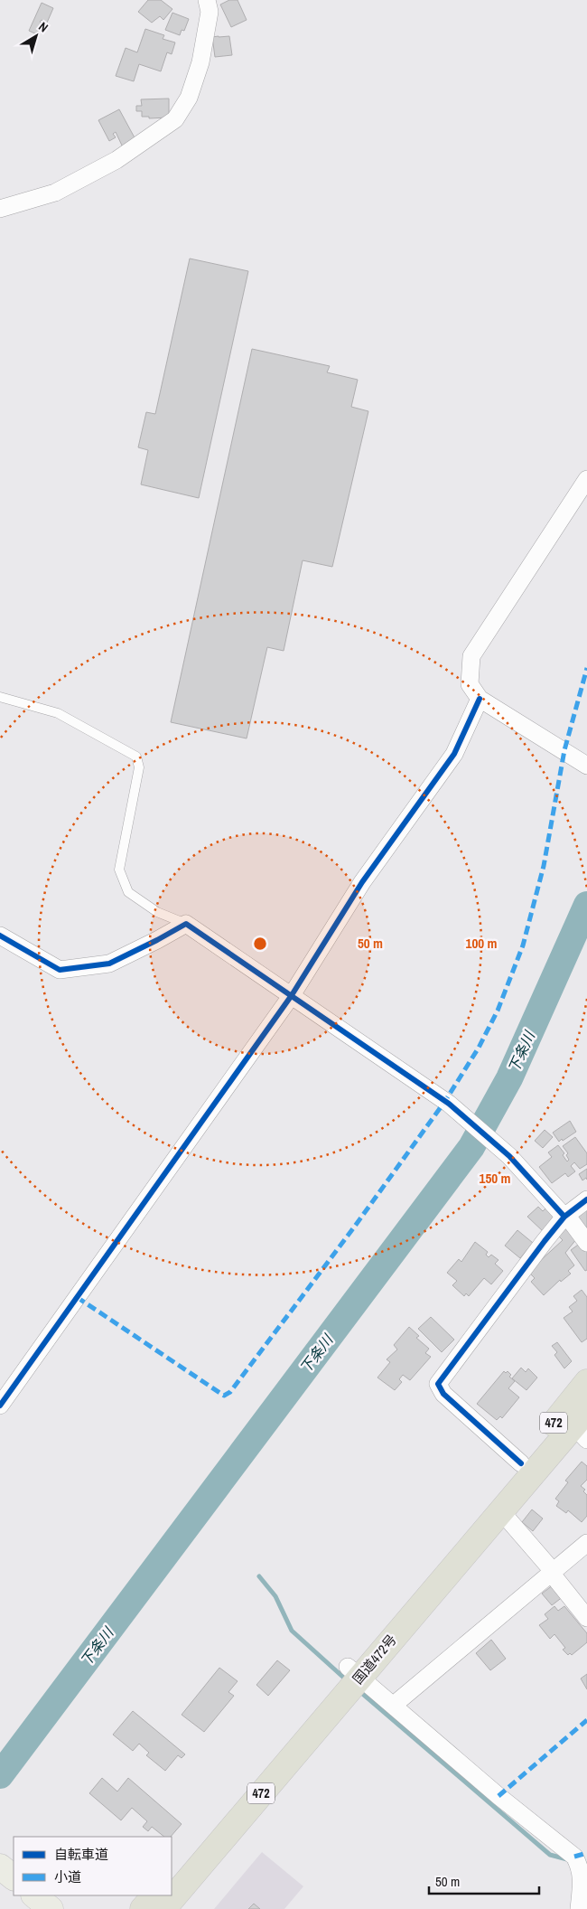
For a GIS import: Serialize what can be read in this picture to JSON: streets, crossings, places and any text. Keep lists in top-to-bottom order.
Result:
{
  "streets": {
    "highway": ["472", "国道472号"]
  },
  "water": ["下条川"],
  "legend": ["自転車道", "小道"],
  "scale_bar": "50 m",
  "north": "top right",
  "rings": ["50 m", "100 m", "150 m"]
}
